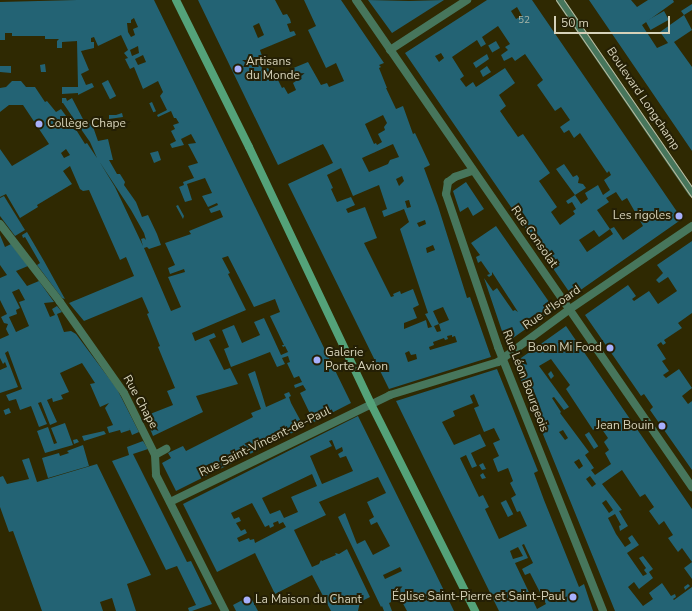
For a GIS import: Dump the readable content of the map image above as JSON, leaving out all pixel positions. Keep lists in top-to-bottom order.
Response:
{
  "streets": {
    "street": [
      "Boulevard Longchamp",
      "Rue Consolat",
      "Rue d'Isoard",
      "Rue Léon Bourgeois",
      "Rue Chape",
      "Rue Saint-Vincent-de-Paul"
    ]
  },
  "crossings": [
    ["Rue Consolat", "Rue d'Isoard"],
    ["Rue Consolat", "Rue Léon Bourgeois"],
    ["Rue d'Isoard", "Rue Léon Bourgeois"],
    ["Rue d'Isoard", "Rue Saint-Vincent-de-Paul"],
    ["Rue Chape", "Rue Saint-Vincent-de-Paul"]
  ],
  "places": [
    "Artisans du Monde",
    "Collège Chape",
    "Les rigoles",
    "Boon Mi Food",
    "Galerie Porte Avion",
    "Jean Bouin",
    "Église Saint-Pierre et Saint-Paul",
    "La Maison du Chant"
  ],
  "house_numbers": ["52"],
  "scale_bar": "50 m"
}
